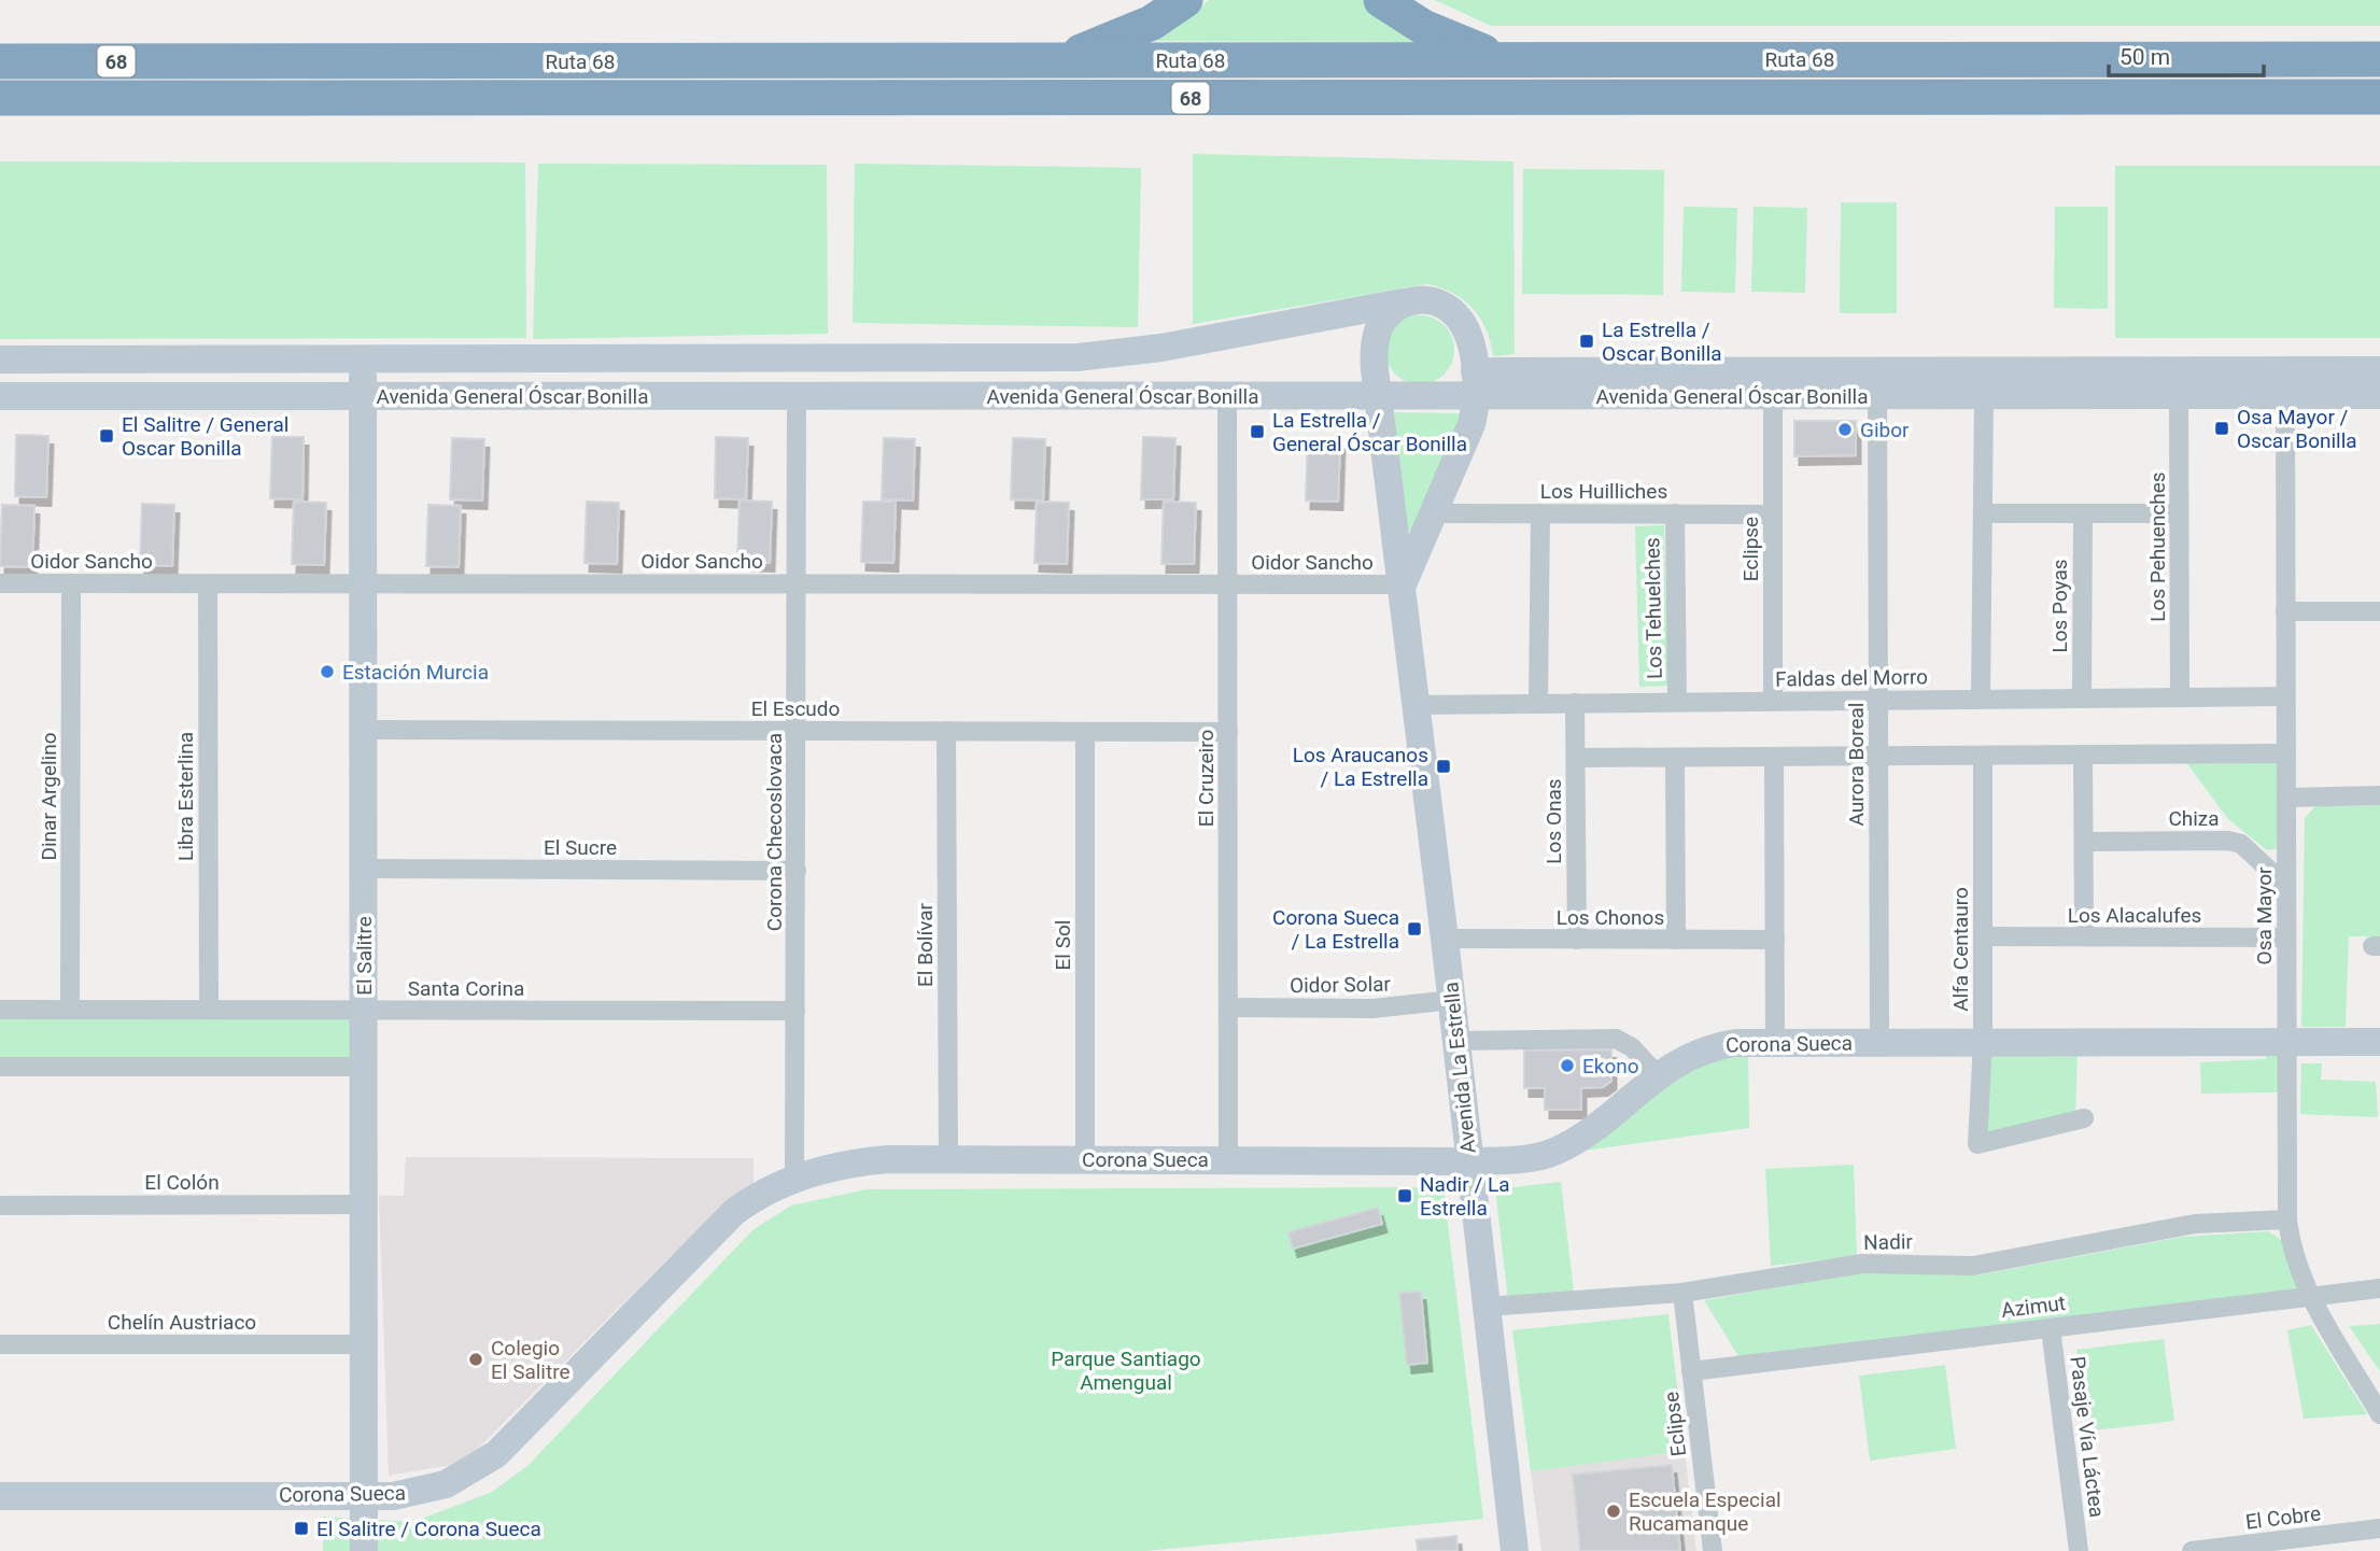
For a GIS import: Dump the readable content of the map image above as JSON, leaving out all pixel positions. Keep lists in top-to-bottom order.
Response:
{
  "streets": {
    "highway": ["Ruta 68", "68"],
    "main road": [
      "Avenida General Óscar Bonilla",
      "El Salitre",
      "Corona Sueca",
      "Avenida La Estrella"
    ],
    "street": [
      "Los Huilliches",
      "Los Pehuenches",
      "Eclipse",
      "Oidor Sancho",
      "Los Poyas",
      "Los Tehuelches",
      "Faldas del Morro",
      "El Escudo",
      "Aurora Boreal",
      "El Cruzeiro",
      "Dinar Argelino",
      "Libra Esterlina",
      "Chiza",
      "Los Onas",
      "Corona Checoslovaca",
      "El Sucre",
      "Los Alacalufes",
      "Osa Mayor",
      "Los Chonos",
      "El Bolívar",
      "El Sol",
      "Alfa Centauro",
      "Oidor Solar",
      "Santa Corina",
      "El Colón",
      "Nadir",
      "Azimut",
      "Chelín Austriaco",
      "Pasaje Vía Láctea",
      "El Cobre"
    ]
  },
  "crossings": [
    ["Avenida General Óscar Bonilla", "Los Pehuenches"],
    ["Avenida General Óscar Bonilla", "Eclipse"],
    ["Avenida General Óscar Bonilla", "Aurora Boreal"],
    ["Avenida General Óscar Bonilla", "El Cruzeiro"],
    ["Avenida General Óscar Bonilla", "Corona Checoslovaca"],
    ["Avenida General Óscar Bonilla", "Osa Mayor"],
    ["Avenida General Óscar Bonilla", "El Salitre"],
    ["Avenida General Óscar Bonilla", "Avenida La Estrella"],
    ["Los Huilliches", "Eclipse"],
    ["Los Huilliches", "Los Tehuelches"],
    ["Los Pehuenches", "Faldas del Morro"],
    ["Eclipse", "Faldas del Morro"],
    ["Eclipse", "Nadir"],
    ["Eclipse", "Azimut"],
    ["Oidor Sancho", "El Cruzeiro"],
    ["Oidor Sancho", "Dinar Argelino"],
    ["Oidor Sancho", "Libra Esterlina"],
    ["Oidor Sancho", "Corona Checoslovaca"],
    ["Oidor Sancho", "El Salitre"],
    ["Oidor Sancho", "Avenida La Estrella"],
    ["Los Poyas", "Faldas del Morro"],
    ["Los Tehuelches", "Faldas del Morro"],
    ["Faldas del Morro", "Aurora Boreal"],
    ["Faldas del Morro", "Los Onas"],
    ["Faldas del Morro", "Osa Mayor"],
    ["Faldas del Morro", "Avenida La Estrella"],
    ["El Escudo", "El Cruzeiro"],
    ["El Escudo", "Corona Checoslovaca"],
    ["El Escudo", "El Bolívar"],
    ["El Escudo", "El Sol"],
    ["El Escudo", "El Salitre"],
    ["Aurora Boreal", "Corona Sueca"],
    ["El Cruzeiro", "Oidor Solar"],
    ["El Cruzeiro", "Corona Sueca"],
    ["Dinar Argelino", "Santa Corina"],
    ["Libra Esterlina", "Santa Corina"],
    ["Chiza", "Osa Mayor"],
    ["Los Onas", "Los Chonos"],
    ["Corona Checoslovaca", "El Sucre"],
    ["Corona Checoslovaca", "Santa Corina"],
    ["Corona Checoslovaca", "Corona Sueca"],
    ["El Sucre", "El Salitre"],
    ["Los Alacalufes", "Osa Mayor"],
    ["Los Alacalufes", "Alfa Centauro"],
    ["Osa Mayor", "Corona Sueca"],
    ["Osa Mayor", "Nadir"],
    ["Osa Mayor", "Azimut"],
    ["Los Chonos", "Avenida La Estrella"],
    ["El Bolívar", "Corona Sueca"],
    ["El Sol", "Corona Sueca"],
    ["Alfa Centauro", "Corona Sueca"],
    ["El Salitre", "Santa Corina"],
    ["El Salitre", "Corona Sueca"],
    ["El Salitre", "El Colón"],
    ["El Salitre", "Chelín Austriaco"],
    ["Oidor Solar", "Avenida La Estrella"],
    ["Corona Sueca", "Avenida La Estrella"],
    ["Avenida La Estrella", "Nadir"],
    ["Azimut", "Pasaje Vía Láctea"]
  ],
  "parks": ["Parque Santiago Amengual"],
  "places": {
    "transit": [
      "La Estrella / Oscar Bonilla",
      "Osa Mayor / Oscar Bonilla",
      "La Estrella / General Óscar Bonilla",
      "El Salitre / General Oscar Bonilla",
      "Los Araucanos / La Estrella",
      "Corona Sueca / La Estrella",
      "Nadir / La Estrella",
      "El Salitre / Corona Sueca"
    ],
    "other": [
      "Gibor",
      "Estación Murcia",
      "Ekono",
      "Colegio El Salitre",
      "Escuela Especial Rucamanque"
    ]
  },
  "scale_bar": "50 m"
}
